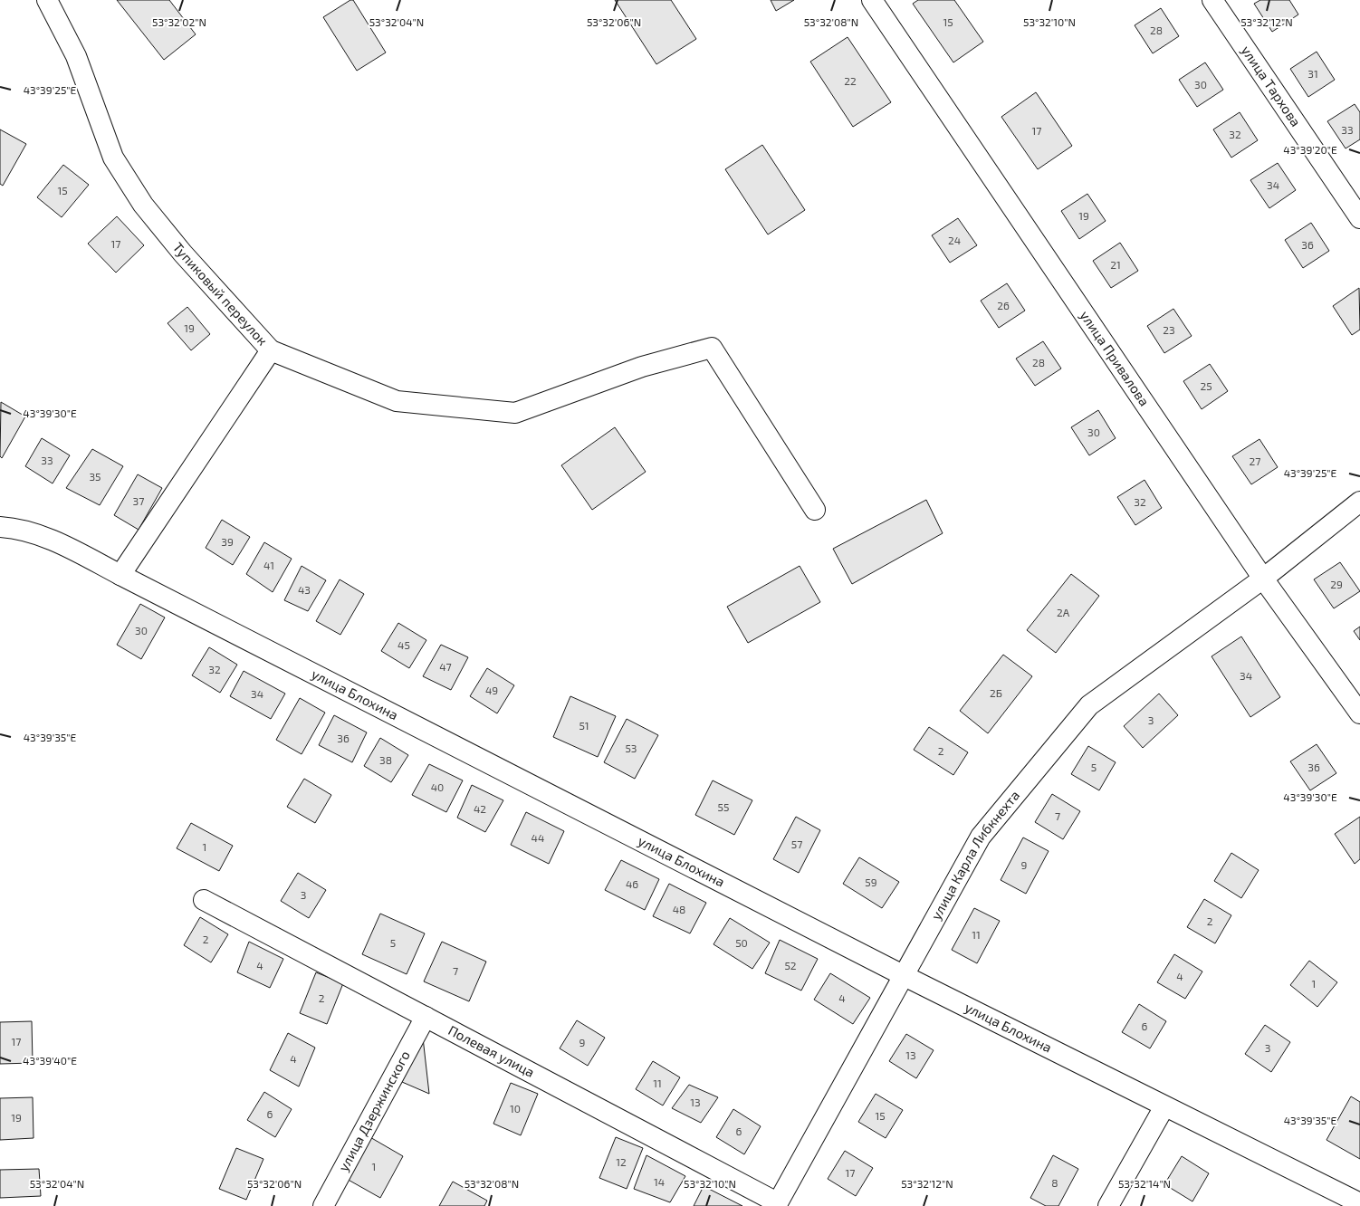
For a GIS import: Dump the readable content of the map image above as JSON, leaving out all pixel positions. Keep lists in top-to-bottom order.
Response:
{
  "streets": {
    "street": [
      "улица Тархова",
      "Тупиковый переулок",
      "улица Привалова",
      "улица Блохина",
      "улица Карла Либкнехта",
      "Полевая улица",
      "улица Дзержинского"
    ]
  },
  "crossings": [
    ["Тупиковый переулок", "улица Блохина"],
    ["улица Привалова", "улица Карла Либкнехта"],
    ["улица Блохина", "улица Карла Либкнехта"],
    ["улица Карла Либкнехта", "Полевая улица"],
    ["Полевая улица", "улица Дзержинского"]
  ],
  "house_numbers": [
    "15",
    "28",
    "31",
    "22",
    "30",
    "33",
    "17",
    "32",
    "34",
    "15",
    "19",
    "24",
    "17",
    "36",
    "21",
    "26",
    "19",
    "23",
    "28",
    "25",
    "30",
    "33",
    "27",
    "35",
    "37",
    "32",
    "39",
    "41",
    "29",
    "43",
    "2А",
    "30",
    "45",
    "47",
    "32",
    "34",
    "49",
    "2Б",
    "34",
    "3",
    "51",
    "36",
    "53",
    "2",
    "38",
    "5",
    "36",
    "40",
    "55",
    "42",
    "7",
    "44",
    "57",
    "1",
    "9",
    "59",
    "46",
    "3",
    "48",
    "2",
    "11",
    "2",
    "5",
    "50",
    "4",
    "52",
    "7",
    "4",
    "1",
    "2",
    "4",
    "6",
    "17",
    "9",
    "3",
    "13",
    "4",
    "11",
    "13",
    "10",
    "6",
    "15",
    "19",
    "6",
    "12",
    "1",
    "17",
    "14",
    "8"
  ],
  "coordinates": [
    "53°32'02\"N",
    "53°32'04\"N",
    "53°32'06\"N",
    "53°32'08\"N",
    "53°32'10\"N",
    "53°32'12\"N",
    "43°39'25\"E",
    "43°39'20\"E",
    "43°39'30\"E",
    "43°39'35\"E",
    "43°39'40\"E",
    "53°32'14\"N"
  ]
}
